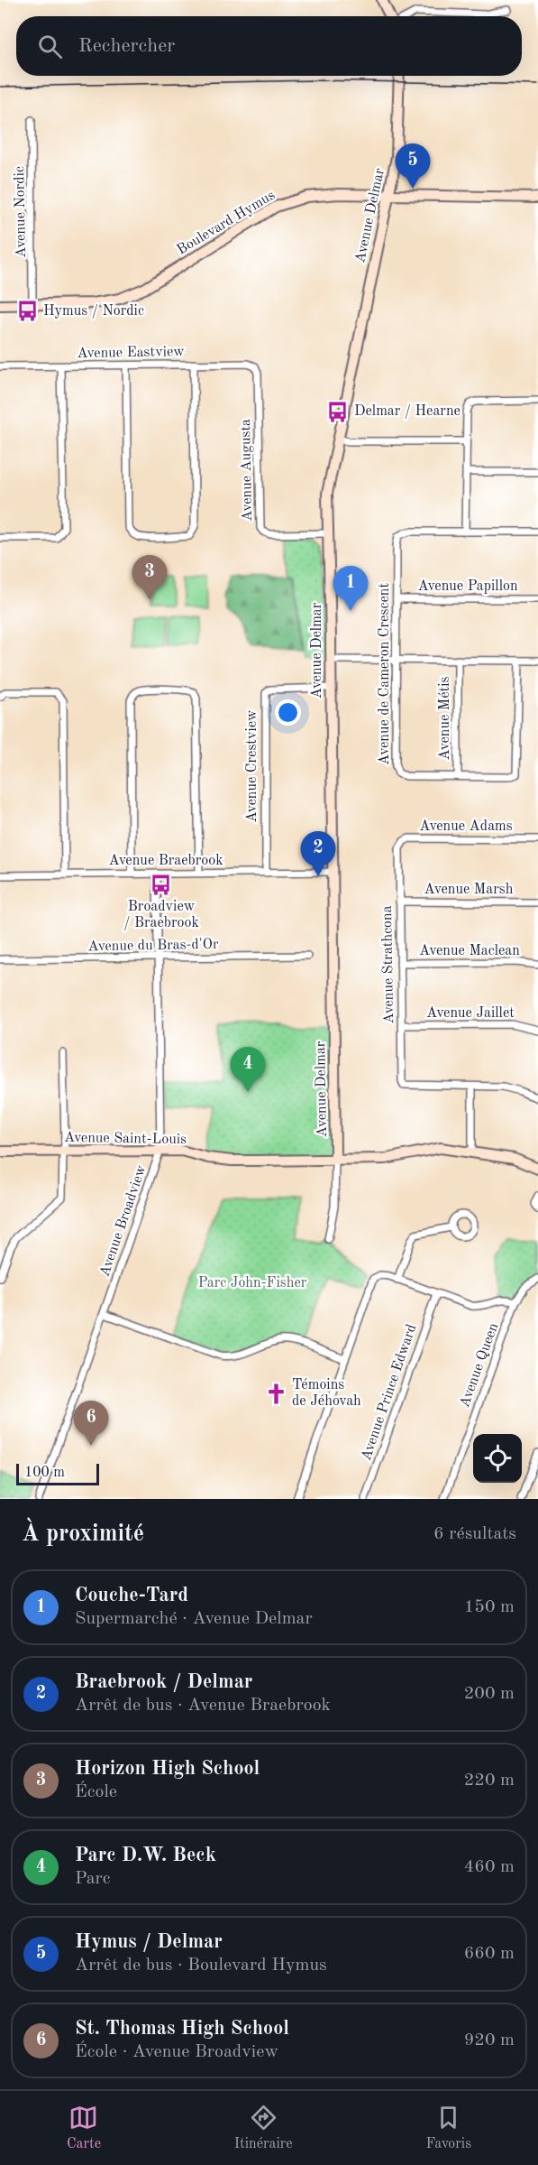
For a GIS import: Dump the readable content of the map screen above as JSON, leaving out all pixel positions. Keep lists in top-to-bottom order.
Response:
{
  "streets": {
    "street": [
      "Avenue Nordic",
      "Avenue Delmar",
      "Boulevard Hymus",
      "Avenue Eastview",
      "Avenue Augusta",
      "Avenue Papillon",
      "Avenue de Cameron Crescent",
      "Avenue Métis",
      "Avenue Crestview",
      "Avenue Adams",
      "Avenue Braebrook",
      "Avenue Marsh",
      "Avenue du Bras-d'Or",
      "Avenue Maclean",
      "Avenue Strathcona",
      "Avenue Jaillet",
      "Avenue Saint-Louis",
      "Avenue Broadview",
      "Avenue Queen",
      "Avenue Prince Edward"
    ]
  },
  "crossings": [
    ["Avenue Nordic", "Boulevard Hymus"],
    ["Avenue Delmar", "Boulevard Hymus"],
    ["Avenue Delmar", "Avenue Augusta"],
    ["Avenue Delmar", "Avenue Crestview"],
    ["Avenue Delmar", "Avenue Braebrook"],
    ["Avenue Delmar", "Avenue Saint-Louis"],
    ["Avenue Eastview", "Avenue Augusta"],
    ["Avenue Papillon", "Avenue de Cameron Crescent"],
    ["Avenue de Cameron Crescent", "Avenue Métis"],
    ["Avenue Crestview", "Avenue Braebrook"],
    ["Avenue Adams", "Avenue Strathcona"],
    ["Avenue Braebrook", "Avenue Broadview"],
    ["Avenue Marsh", "Avenue Strathcona"],
    ["Avenue du Bras-d'Or", "Avenue Broadview"],
    ["Avenue Maclean", "Avenue Strathcona"],
    ["Avenue Strathcona", "Avenue Jaillet"],
    ["Avenue Saint-Louis", "Avenue Broadview"]
  ],
  "parks": ["Parc John-Fisher"],
  "places": {
    "bus stop": ["Hymus / Nordic", "Delmar / Hearne", "Broadview / Braebrook"],
    "church": ["Témoins de Jéhovah"]
  },
  "scale_bar": "100 m",
  "page": {
    "search": "Rechercher",
    "pins": [
      "5",
      "3",
      "1",
      "2",
      "4",
      "6"
    ],
    "scale": "100 m",
    "heading": ["À proximité", "6 résultats"],
    "list": [
      {
        "mark": "1",
        "name": "Couche-Tard",
        "note": "Supermarché · Avenue Delmar",
        "value": "150 m"
      },
      {
        "mark": "2",
        "name": "Braebrook / Delmar",
        "note": "Arrêt de bus · Avenue Braebrook",
        "value": "200 m"
      },
      {
        "mark": "3",
        "name": "Horizon High School",
        "note": "École",
        "value": "220 m"
      },
      {
        "mark": "4",
        "name": "Parc D.W. Beck",
        "note": "Parc",
        "value": "460 m"
      },
      {
        "mark": "5",
        "name": "Hymus / Delmar",
        "note": "Arrêt de bus · Boulevard Hymus",
        "value": "660 m"
      },
      {
        "mark": "6",
        "name": "St. Thomas High School",
        "note": "École · Avenue Broadview",
        "value": "920 m"
      }
    ],
    "nav": ["Carte", "Itinéraire", "Favoris"]
  }
}
